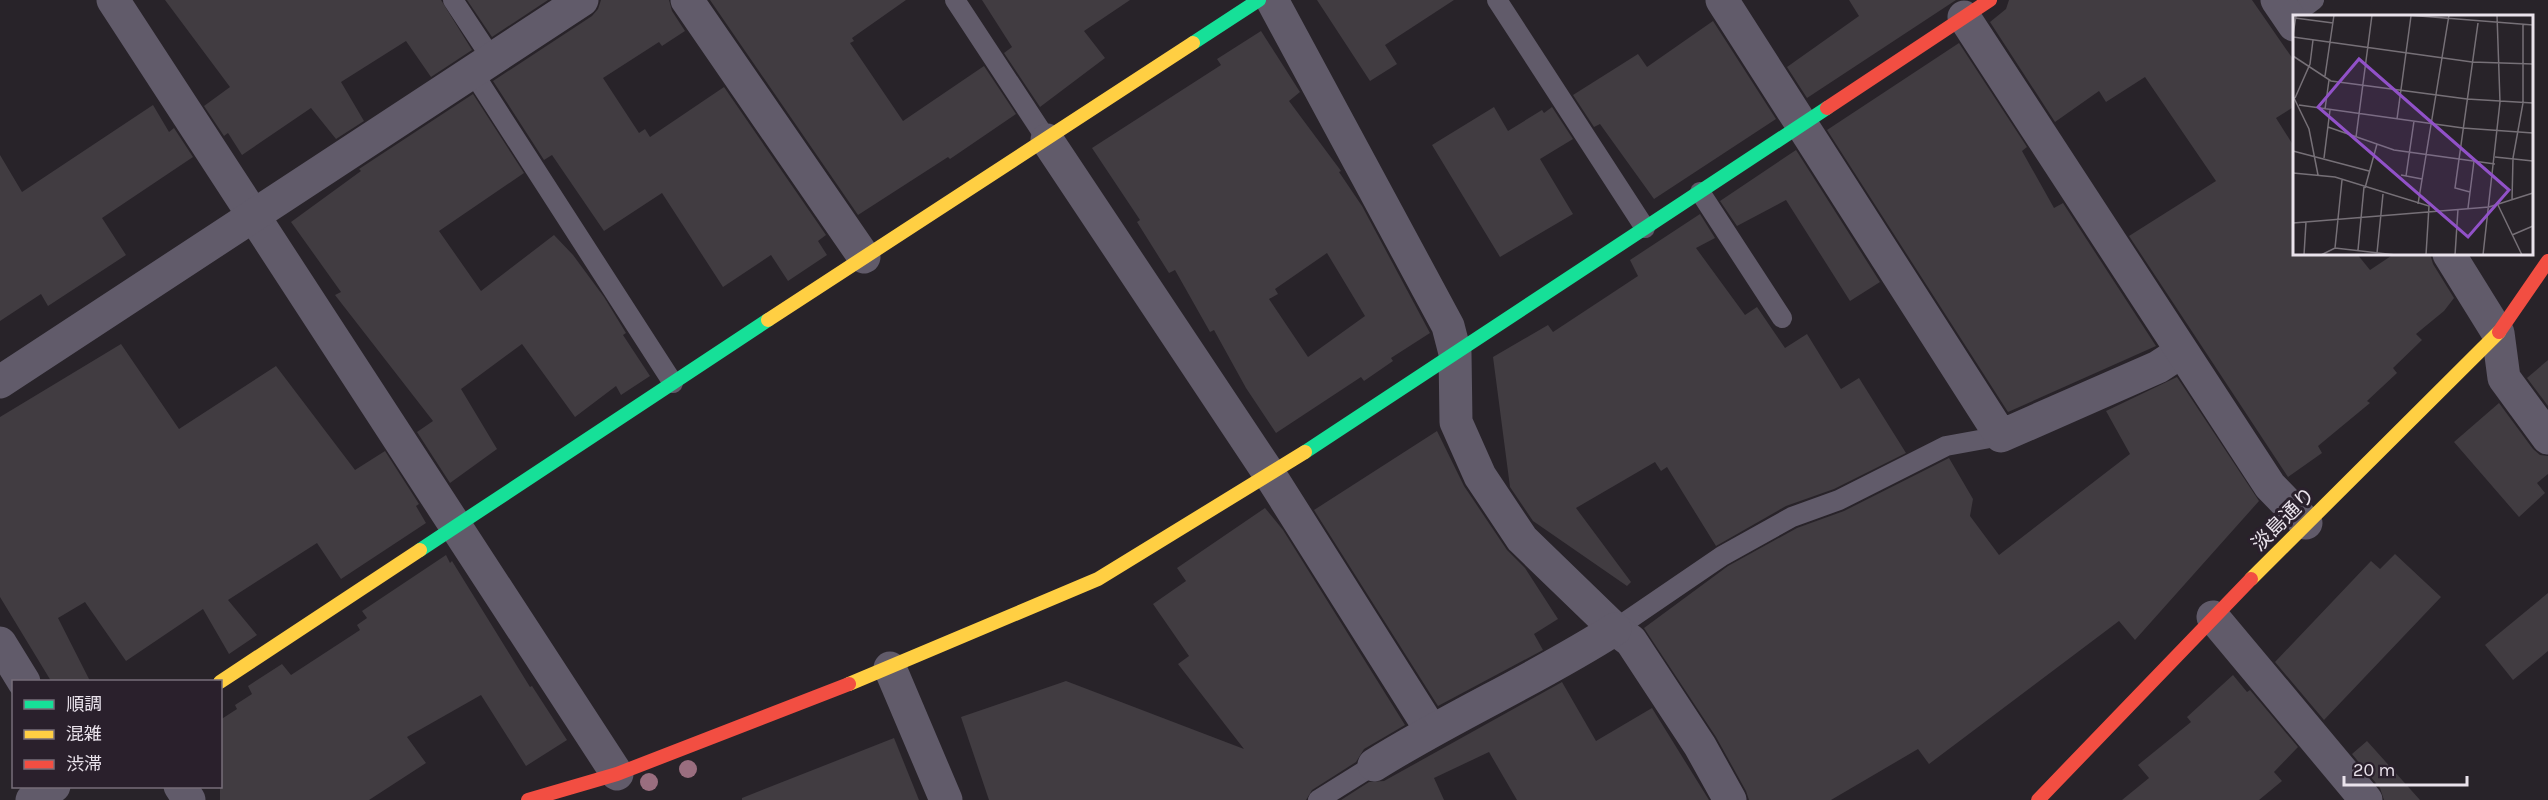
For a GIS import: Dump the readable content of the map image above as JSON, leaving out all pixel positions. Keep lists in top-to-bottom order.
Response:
{
  "streets": {
    "street": ["淡島通り"]
  },
  "legend": ["順調", "混雑", "渋滞"],
  "scale_bar": "20 m"
}
